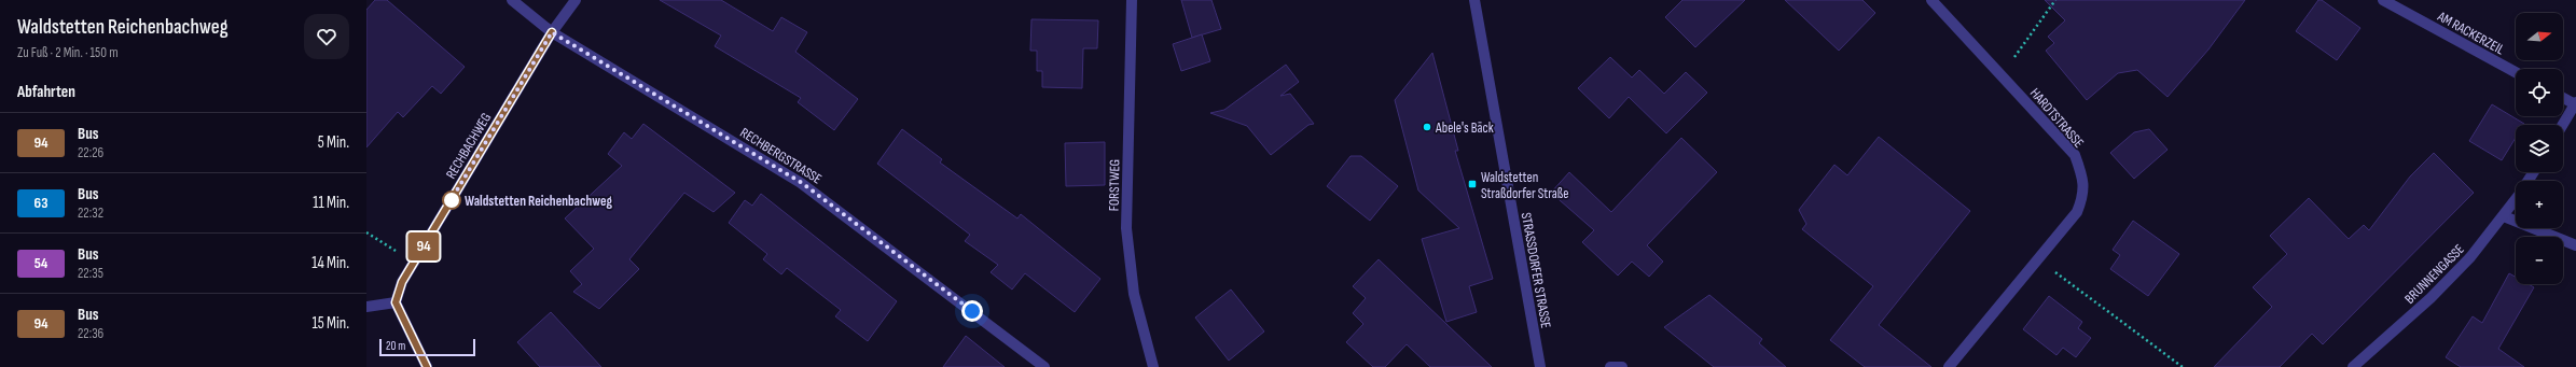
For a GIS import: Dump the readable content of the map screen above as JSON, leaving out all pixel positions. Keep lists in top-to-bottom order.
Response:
{
  "streets": {
    "street": [
      "AM RACKERZEIL",
      "HARDTSTRASSE",
      "RECHBACHWEG",
      "RECHBERGSTRASSE",
      "FORSTWEG",
      "STRASSDORFER STRASSE",
      "BRUNNENGASSE"
    ]
  },
  "crossings": [
    ["RECHBACHWEG", "RECHBERGSTRASSE"]
  ],
  "places": {
    "other": ["Abele's Bäck", "Waldstetten Reichenbachweg"],
    "transit": ["Waldstetten Straßdorfer Straße"]
  },
  "lines": ["bus line 94"],
  "scale_bar": "20 m",
  "north": "right",
  "page": {
    "heading": [
      ["Waldstetten Reichenbachweg", "Zu Fuß · 2 Min. · 150 m"],
      "Abfahrten"
    ],
    "on_map": "94",
    "map_buttons": ["+", "−"],
    "list": [
      {
        "mark": "94",
        "name": "Bus",
        "note": "22:26",
        "value": "5 Min."
      },
      {
        "mark": "63",
        "name": "Bus",
        "note": "22:32",
        "value": "11 Min."
      },
      {
        "mark": "54",
        "name": "Bus",
        "note": "22:35",
        "value": "14 Min."
      },
      {
        "mark": "94",
        "name": "Bus",
        "note": "22:36",
        "value": "15 Min."
      }
    ],
    "scale": "20 m"
  }
}
